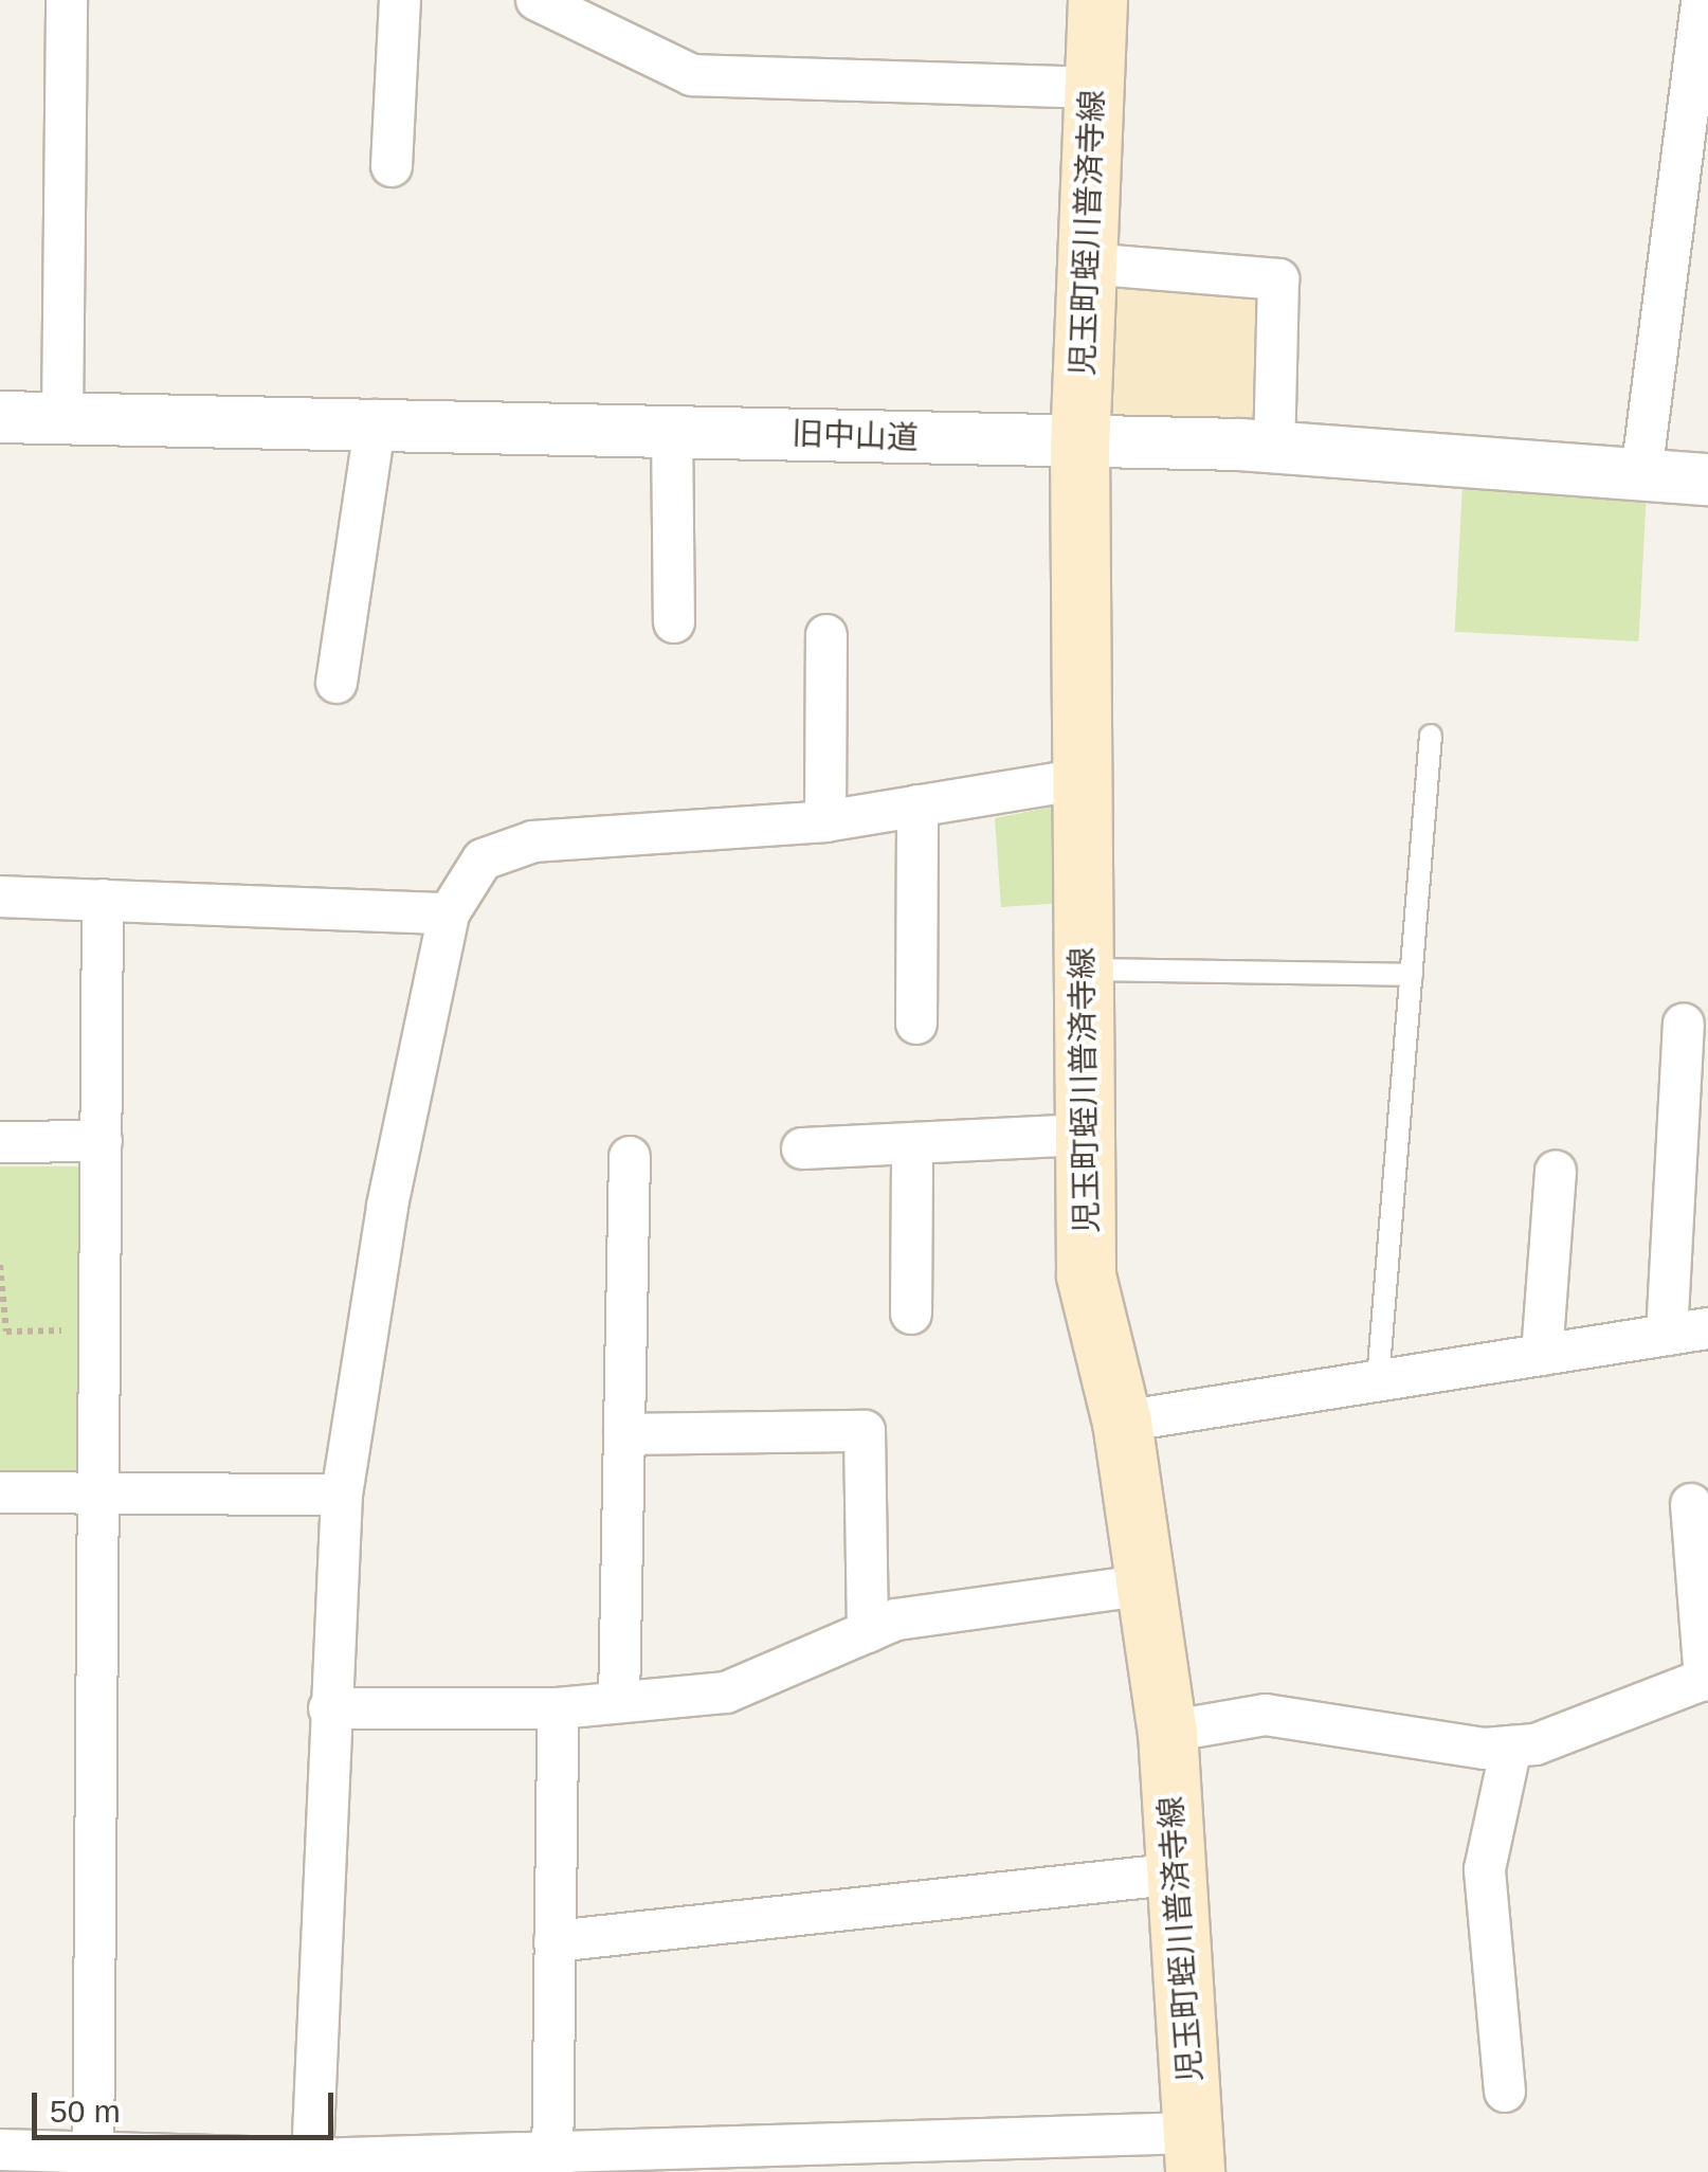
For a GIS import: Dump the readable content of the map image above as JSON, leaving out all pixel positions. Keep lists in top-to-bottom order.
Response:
{
  "streets": {
    "main road": ["児玉町蛭川普済寺線"],
    "street": ["旧中山道"]
  },
  "crossings": [
    ["児玉町蛭川普済寺線", "旧中山道"]
  ],
  "scale_bar": "50 m"
}
